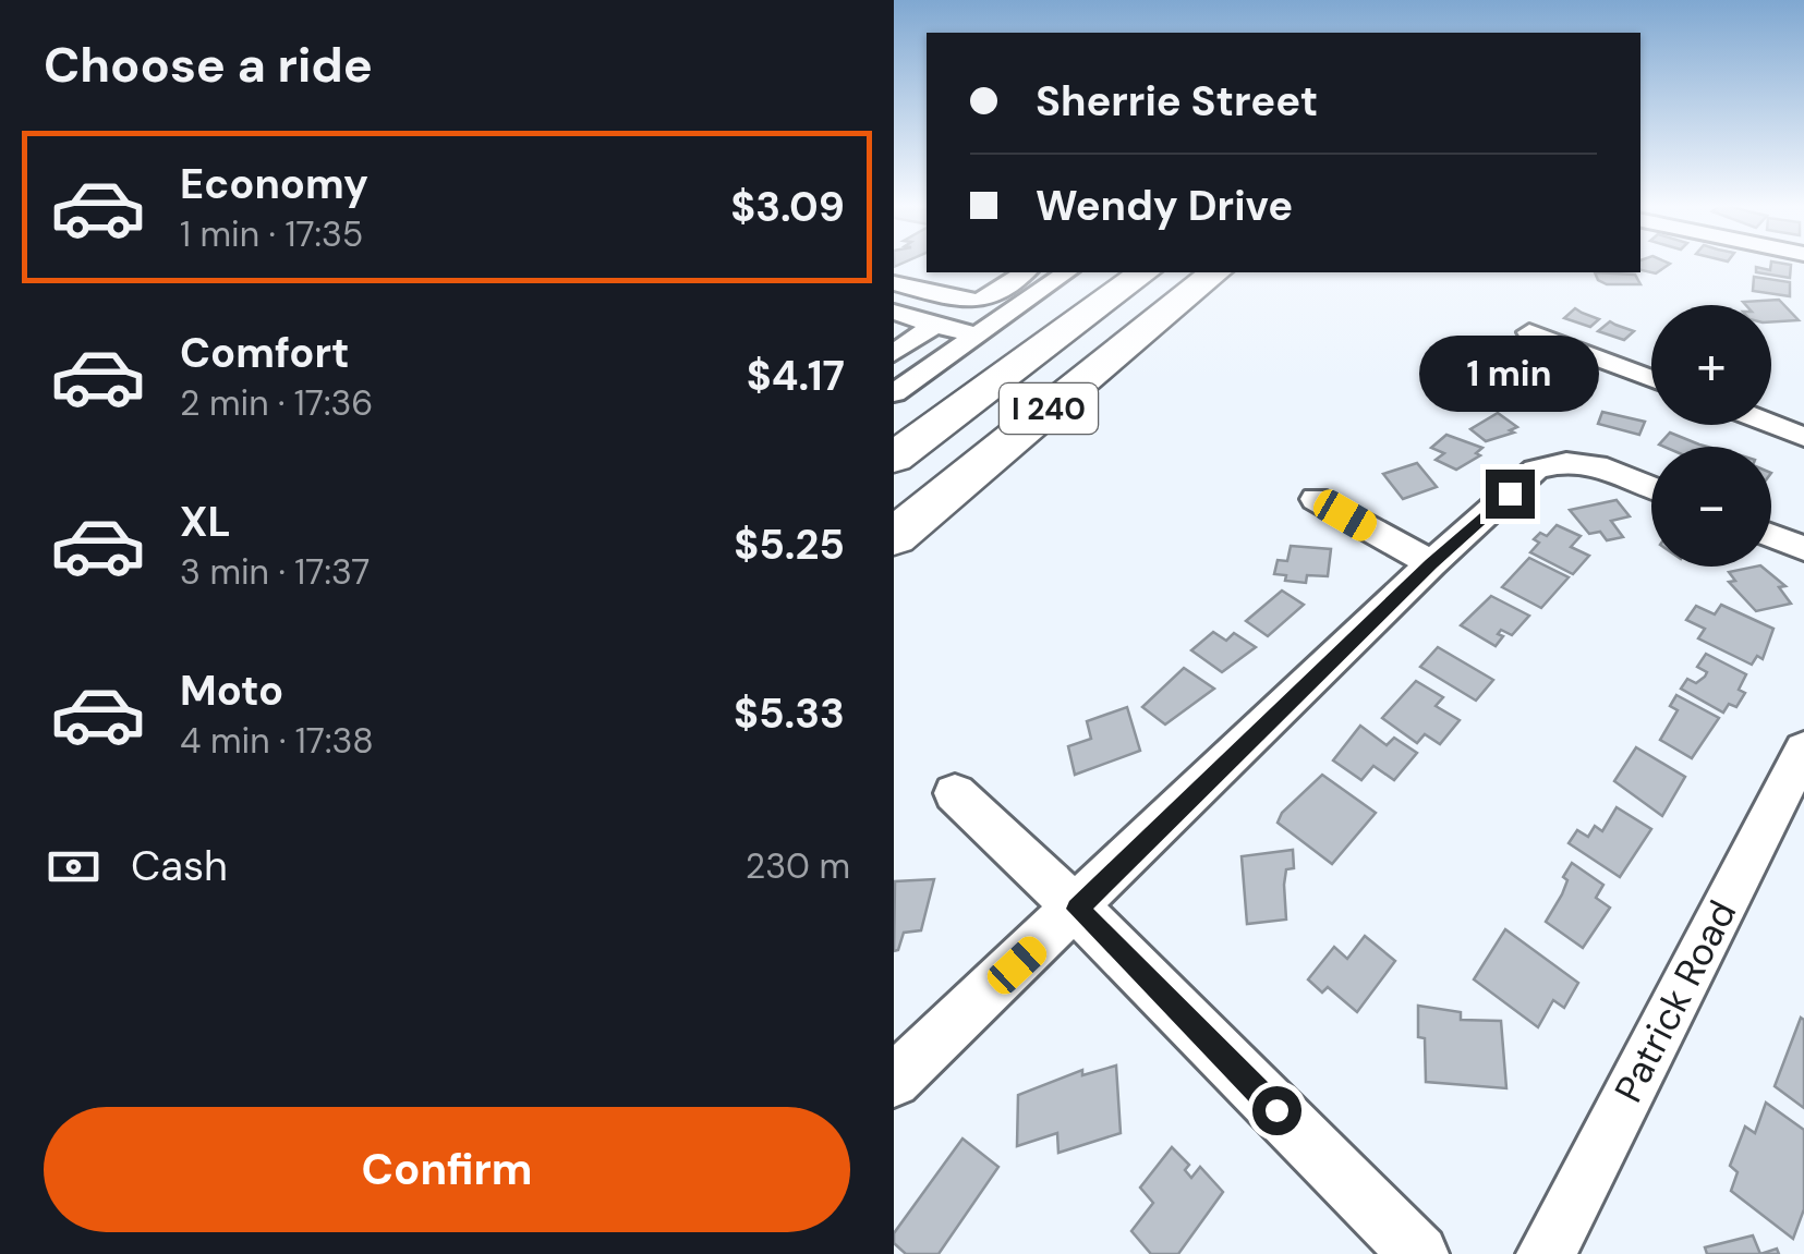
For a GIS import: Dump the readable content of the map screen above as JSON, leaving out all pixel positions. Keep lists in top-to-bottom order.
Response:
{
  "streets": {
    "highway": ["I 240"],
    "street": ["Patrick Road"]
  },
  "page": {
    "heading": "Choose a ride",
    "banner": ["Sherrie Street", "Wendy Drive"],
    "list": [
      {
        "name": "Economy",
        "note": "1 min · 17:35",
        "value": "$3.09"
      },
      {
        "name": "Comfort",
        "note": "2 min · 17:36",
        "value": "$4.17"
      },
      {
        "name": "XL",
        "note": "3 min · 17:37",
        "value": "$5.25"
      },
      {
        "name": "Moto",
        "note": "4 min · 17:38",
        "value": "$5.33"
      }
    ],
    "map_buttons": ["+", "−"],
    "bubble": "1 min",
    "pay": ["Cash", "230 m"],
    "buttons": "Confirm"
  }
}
